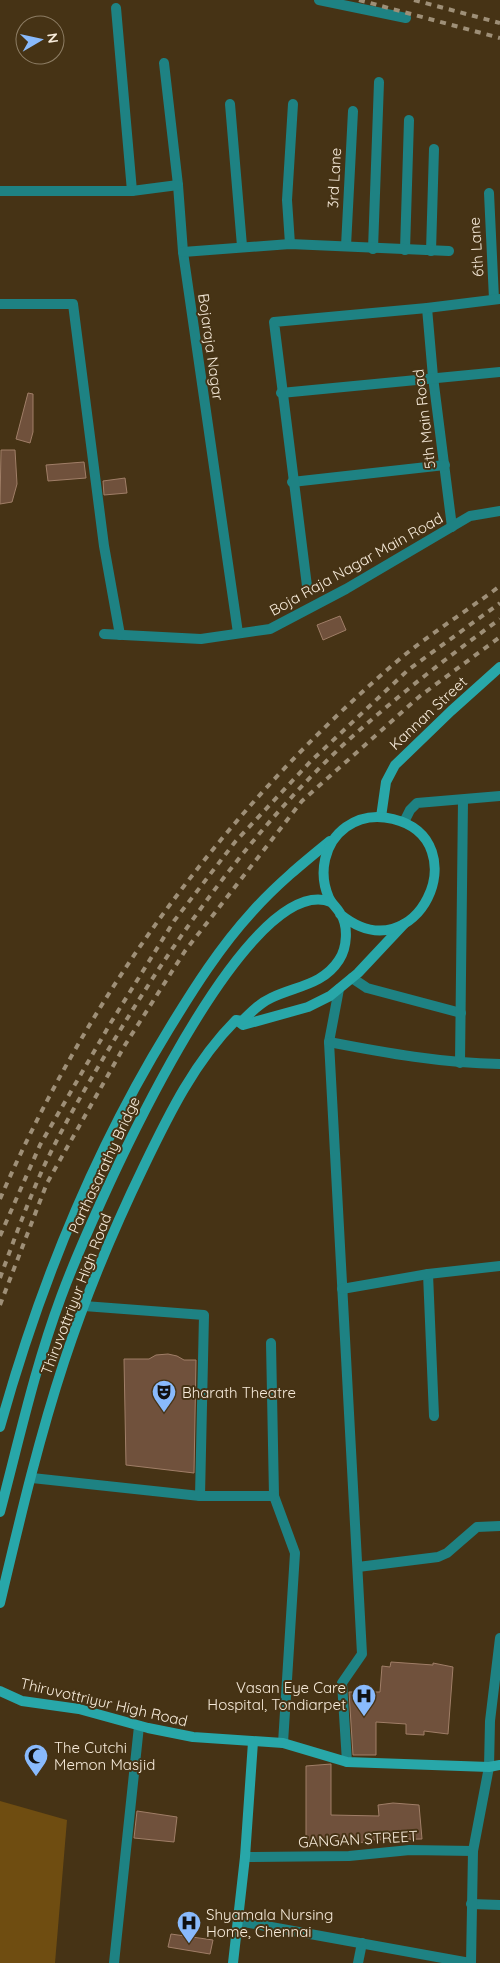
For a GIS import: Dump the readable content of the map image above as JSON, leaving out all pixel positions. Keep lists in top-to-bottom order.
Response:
{
  "streets": {
    "main road": ["Kannan Street", "Parthasarathy Bridge", "Thiruvottriyur High Road"],
    "street": [
      "3rd Lane",
      "6th Lane",
      "Bojaraja Nagar",
      "5th Main Road",
      "Boja Raja Nagar Main Road",
      "GANGAN STREET"
    ]
  },
  "crossings": [
    ["Bojaraja Nagar", "Boja Raja Nagar Main Road"],
    ["5th Main Road", "Boja Raja Nagar Main Road"],
    ["Kannan Street", "Parthasarathy Bridge"],
    ["Kannan Street", "Thiruvottriyur High Road"],
    ["Parthasarathy Bridge", "Thiruvottriyur High Road"]
  ],
  "places": {
    "theatre": ["Bharath Theatre"],
    "hospital": ["Vasan Eye Care Hospital, Tondiarpet", "Shyamala Nursing Home, Chennai"],
    "mosque": ["The Cutchi Memon Masjid"]
  },
  "north": "right"
}
